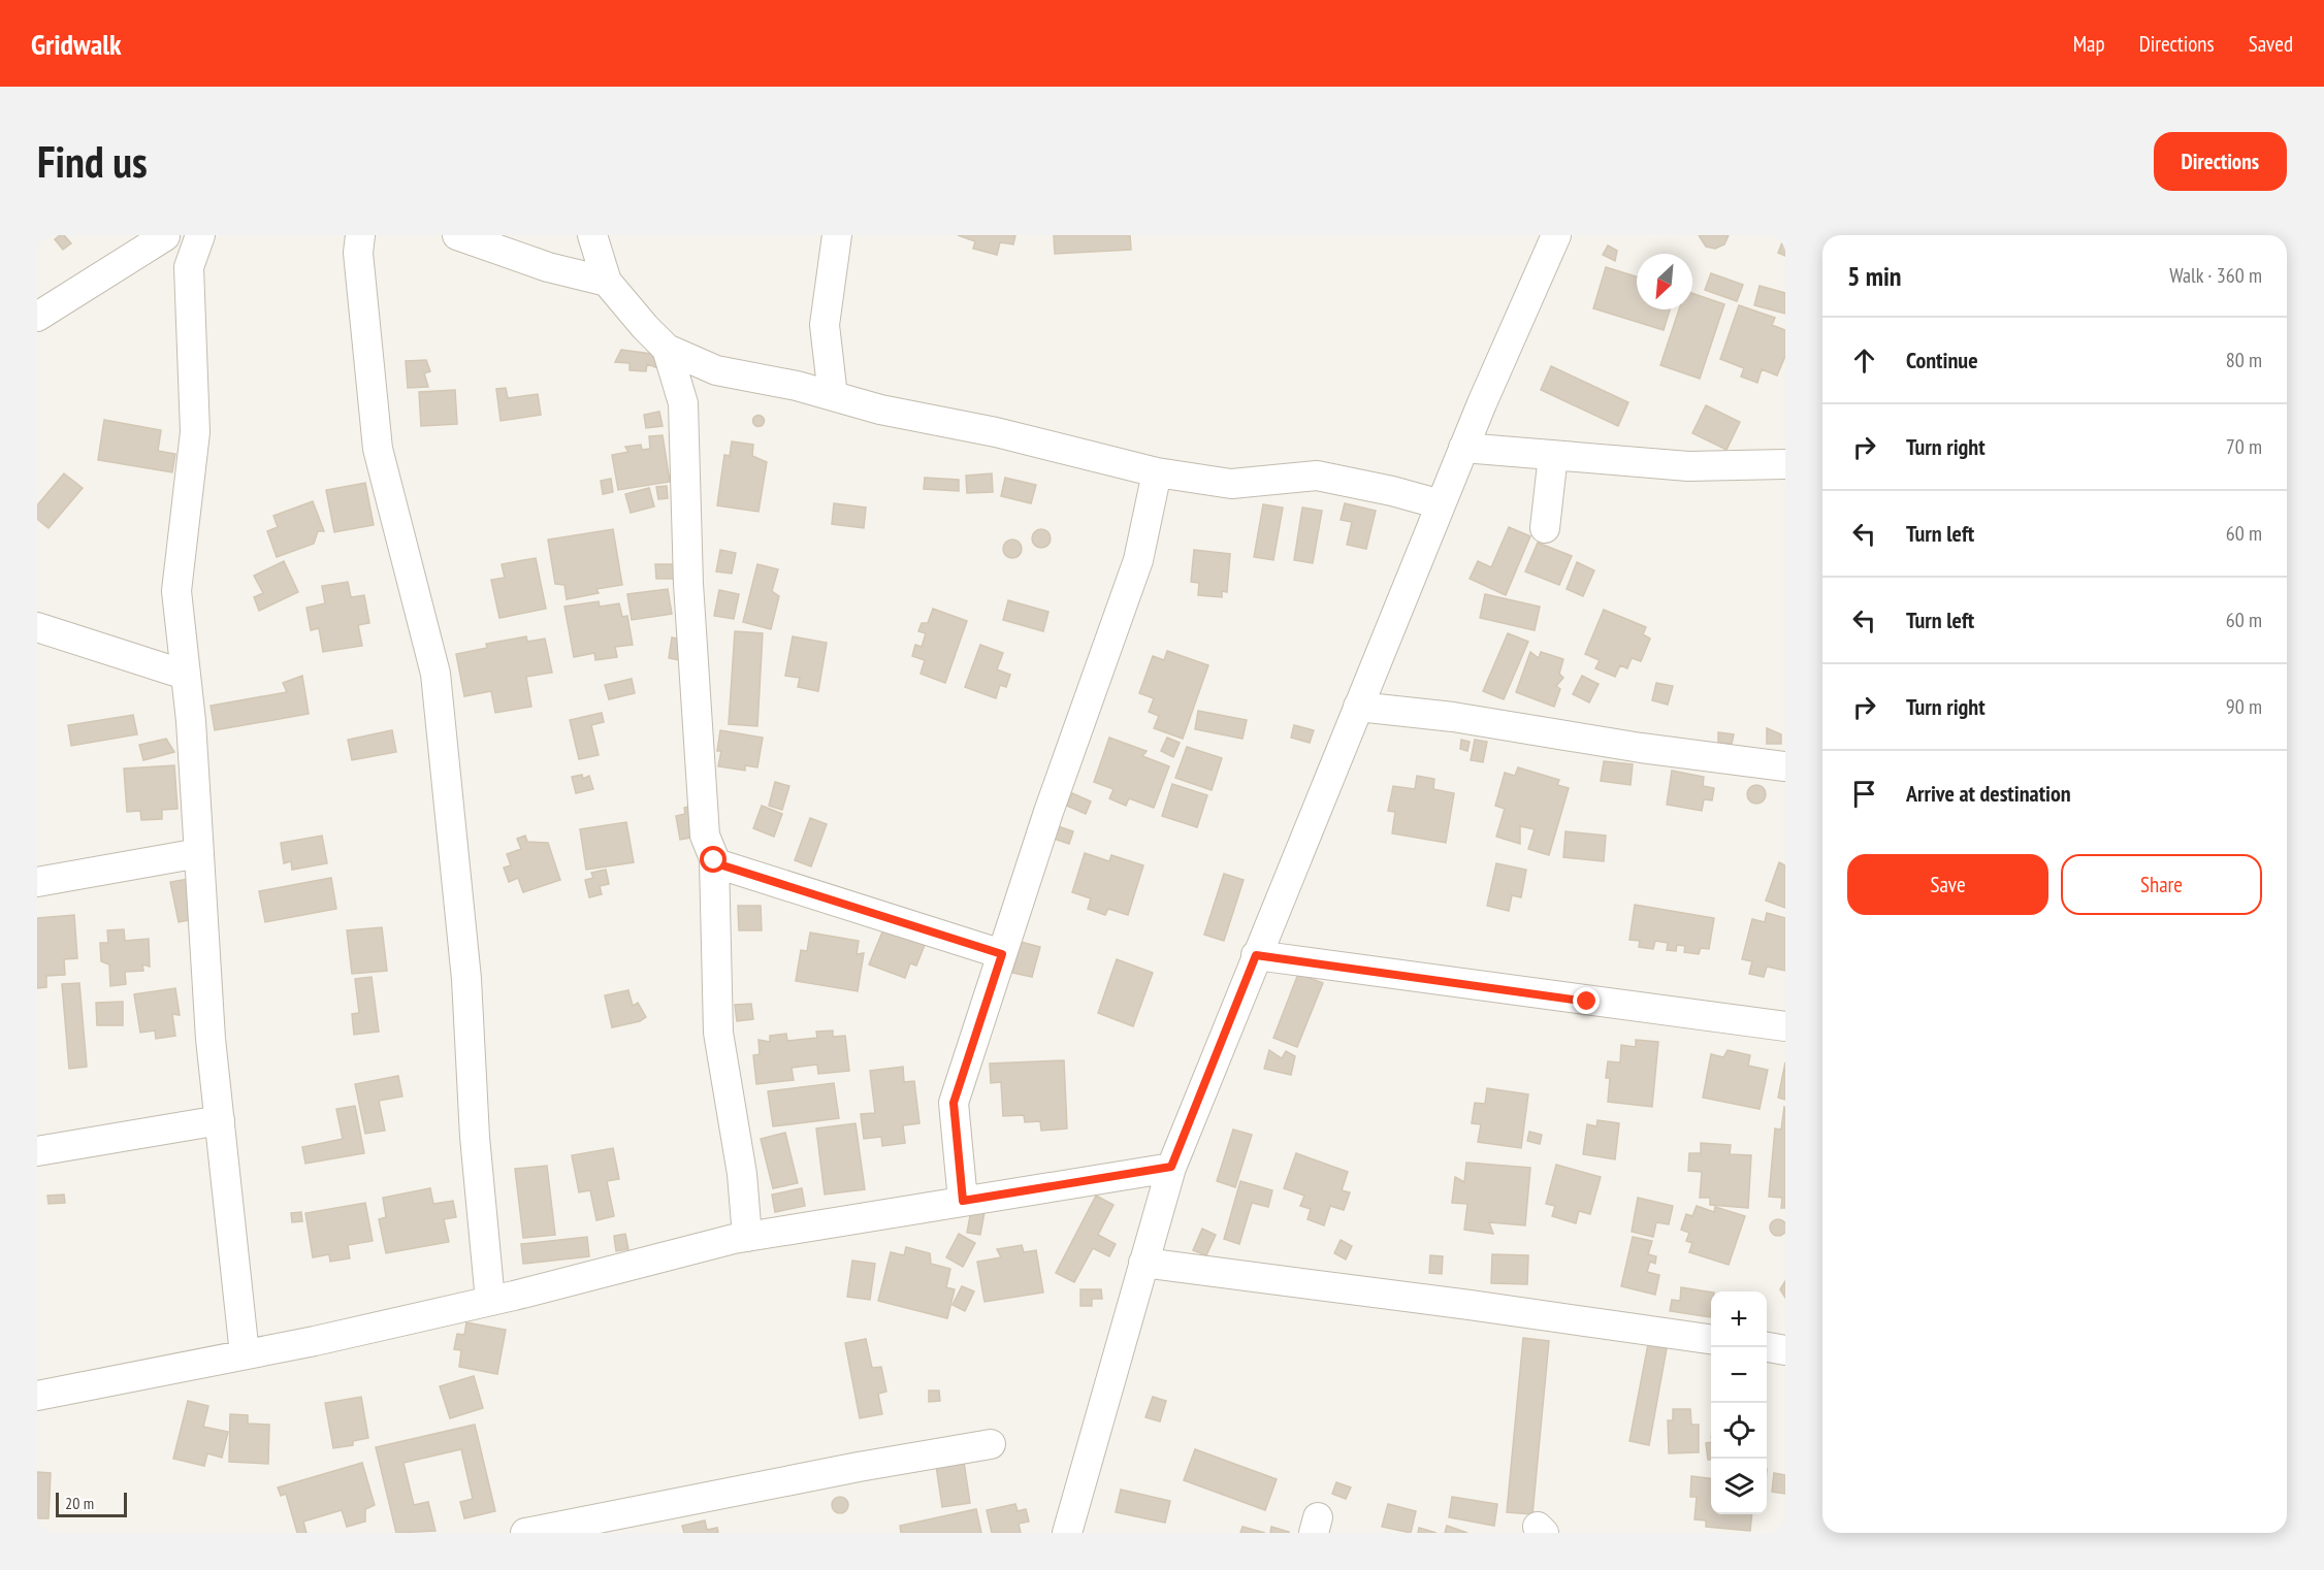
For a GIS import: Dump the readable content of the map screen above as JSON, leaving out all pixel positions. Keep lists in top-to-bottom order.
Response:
{
  "scale_bar": "20 m",
  "north": "bottom left",
  "page": {
    "header": "Gridwalk",
    "nav": ["Map", "Directions", "Saved"],
    "buttons": [
      "Directions",
      ["Save", "Share"]
    ],
    "title": "Find us",
    "heading": ["5 min", "Walk · 360 m"],
    "list": [
      ["Continue", "80 m"],
      ["Turn right", "70 m"],
      ["Turn left", "60 m"],
      ["Turn left", "60 m"],
      ["Turn right", "90 m"],
      "Arrive at destination"
    ],
    "map_buttons": ["+", "−"],
    "scale": "20 m"
  }
}
